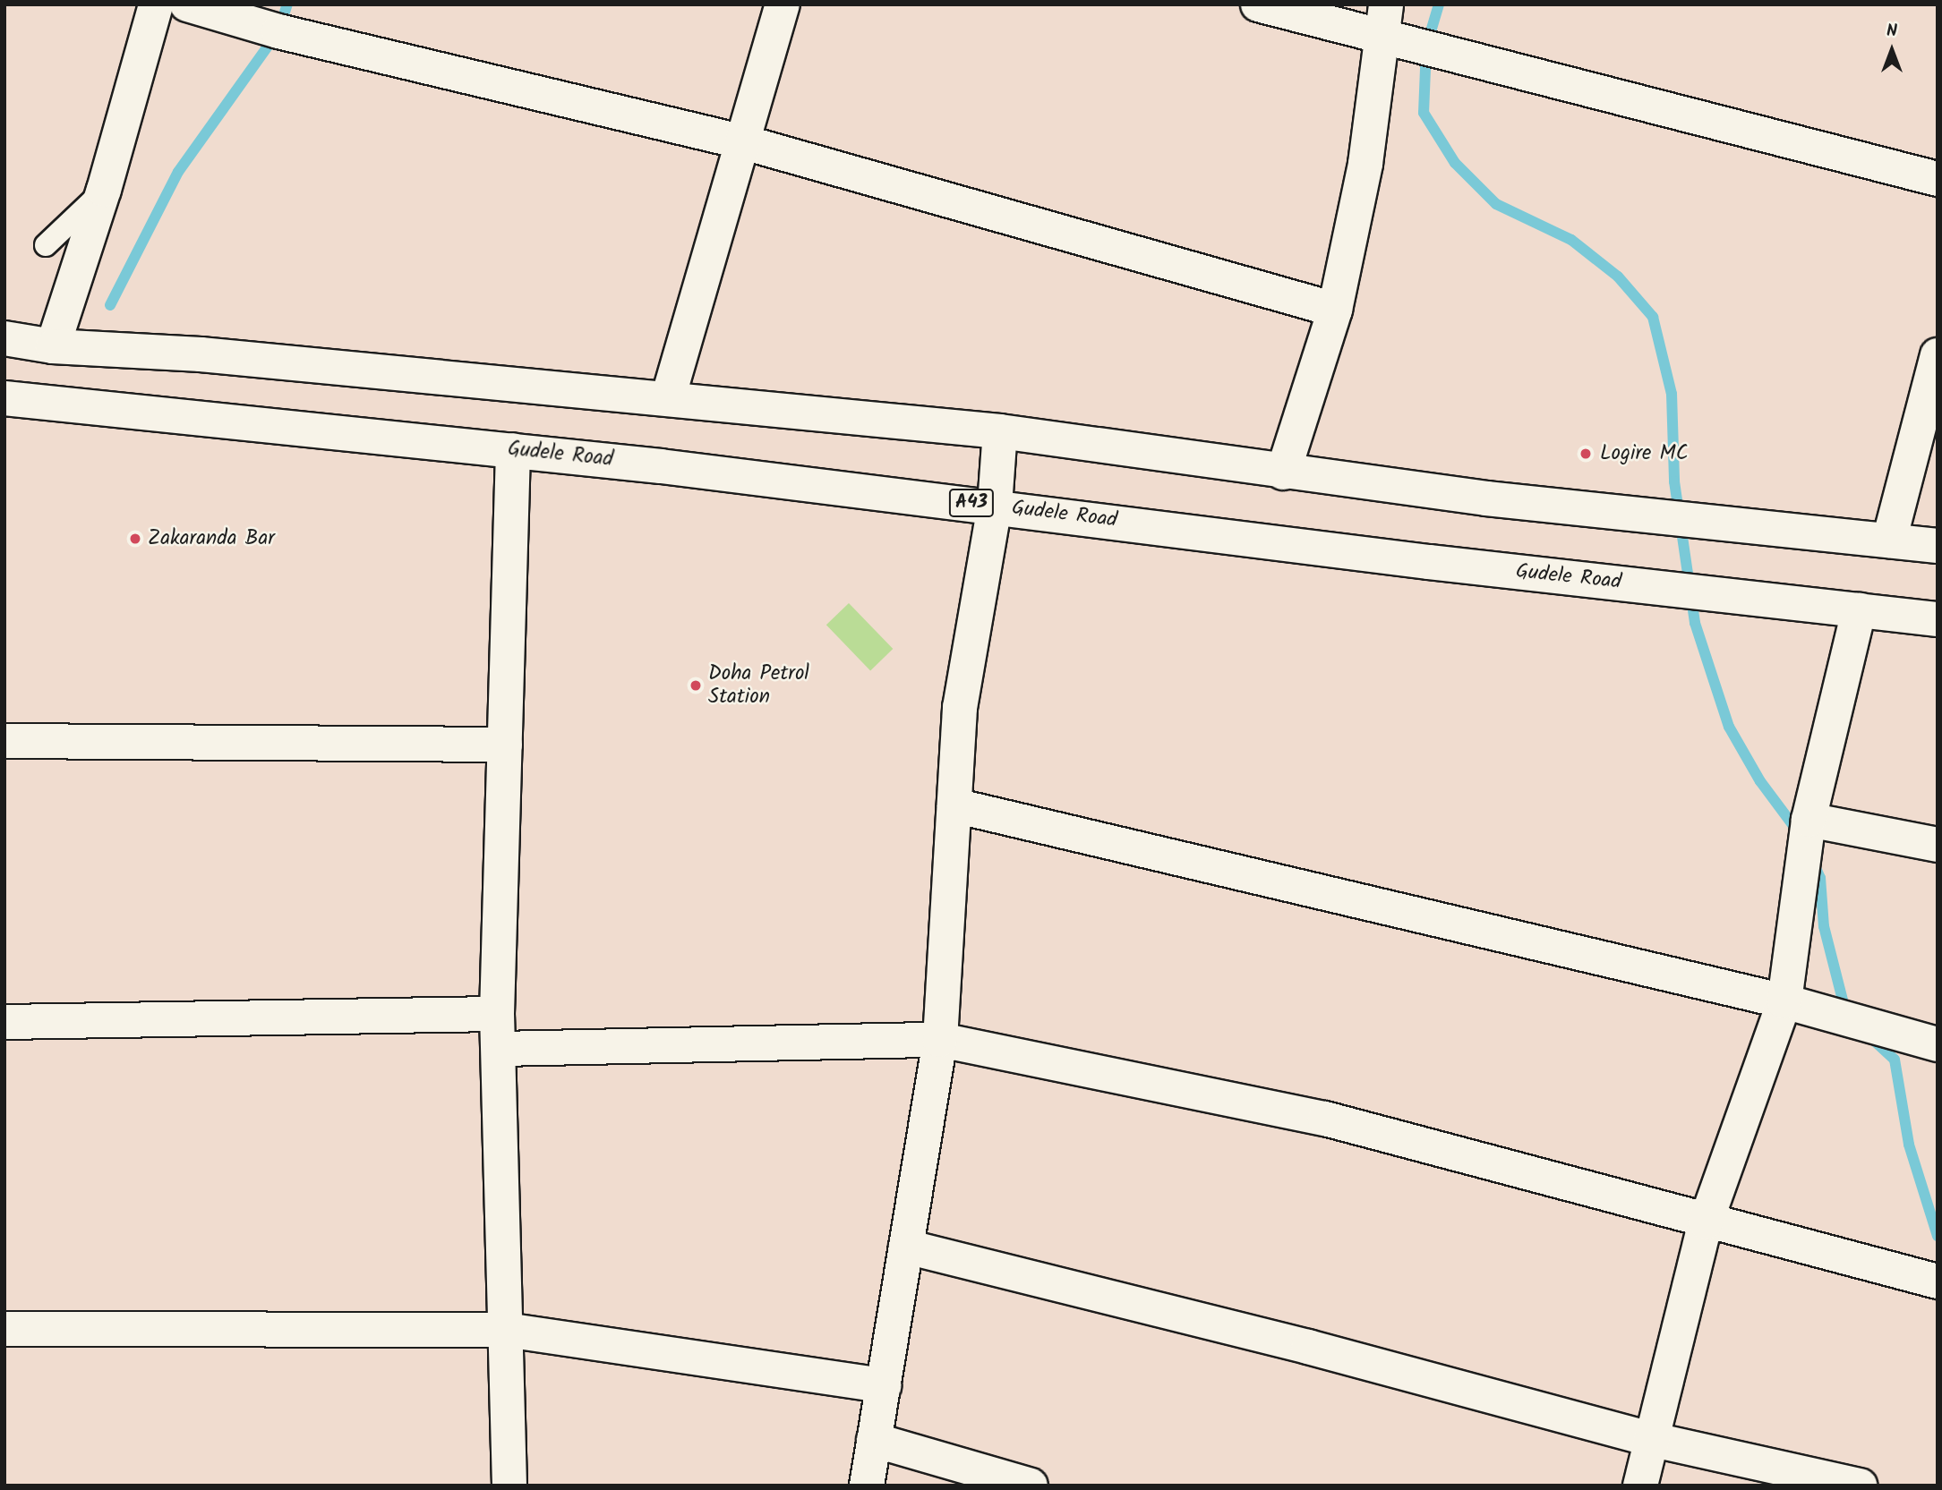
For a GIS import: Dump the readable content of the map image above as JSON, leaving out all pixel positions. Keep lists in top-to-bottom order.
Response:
{
  "streets": {
    "main road": ["Gudele Road", "A43"]
  },
  "places": ["Logire MC", "Zakaranda Bar", "Doha Petrol Station"],
  "north": "top"
}
